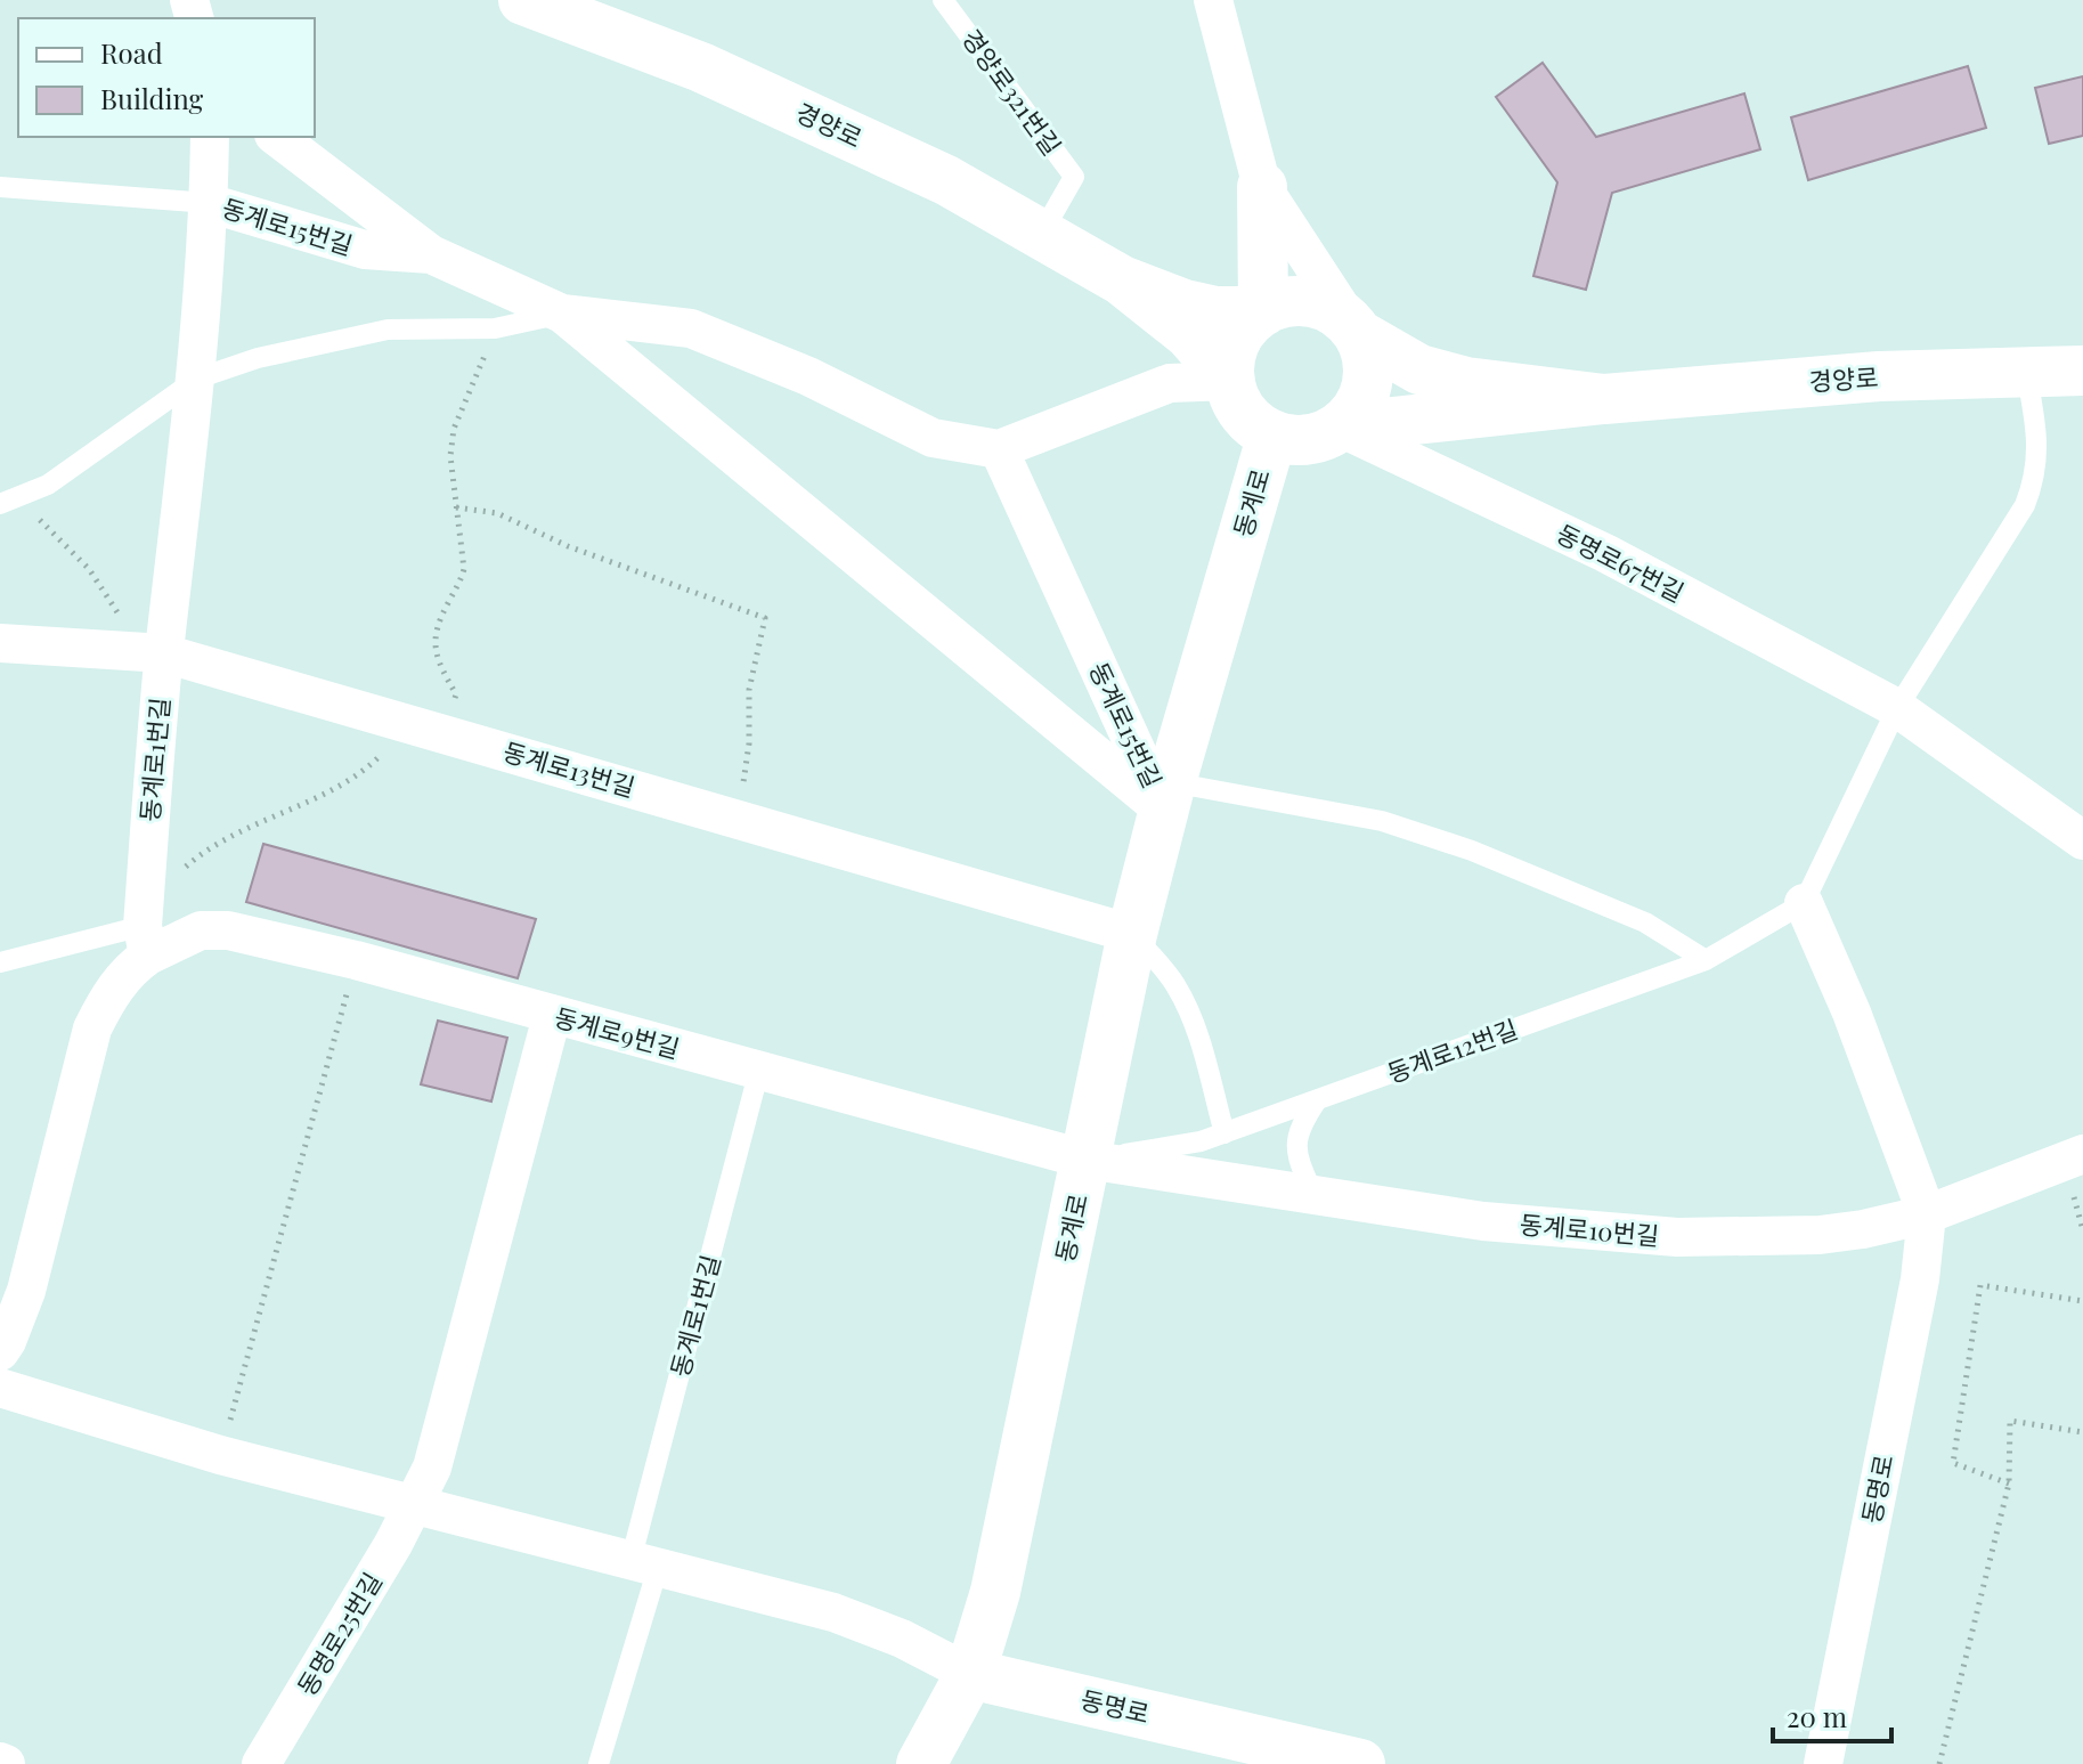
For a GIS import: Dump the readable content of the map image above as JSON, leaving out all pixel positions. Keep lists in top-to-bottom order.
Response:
{
  "streets": {
    "street": [
      "경양로",
      "동계로15번길",
      "동계로",
      "동명로67번길",
      "동계로1번길",
      "동계로13번길",
      "동계로9번길",
      "동계로10번길",
      "동명로",
      "동명로25번길"
    ],
    "lane": ["경양로321번길", "동계로12번길"]
  },
  "crossings": [
    ["경양로321번길", "경양로"],
    ["경양로", "동계로"],
    ["경양로", "동명로67번길"],
    ["동계로15번길", "동계로"],
    ["동계로15번길", "동계로1번길"],
    ["동계로", "동명로67번길"],
    ["동계로", "동계로13번길"],
    ["동계로", "동계로9번길"],
    ["동계로", "동계로12번길"],
    ["동계로", "동계로10번길"],
    ["동계로", "동명로"],
    ["동계로1번길", "동계로13번길"],
    ["동계로1번길", "동계로9번길"],
    ["동계로9번길", "동계로12번길"],
    ["동계로9번길", "동계로10번길"],
    ["동계로12번길", "동계로10번길"],
    ["동계로10번길", "동명로"]
  ],
  "legend": ["Road", "Building"],
  "scale_bar": "20 m"
}
